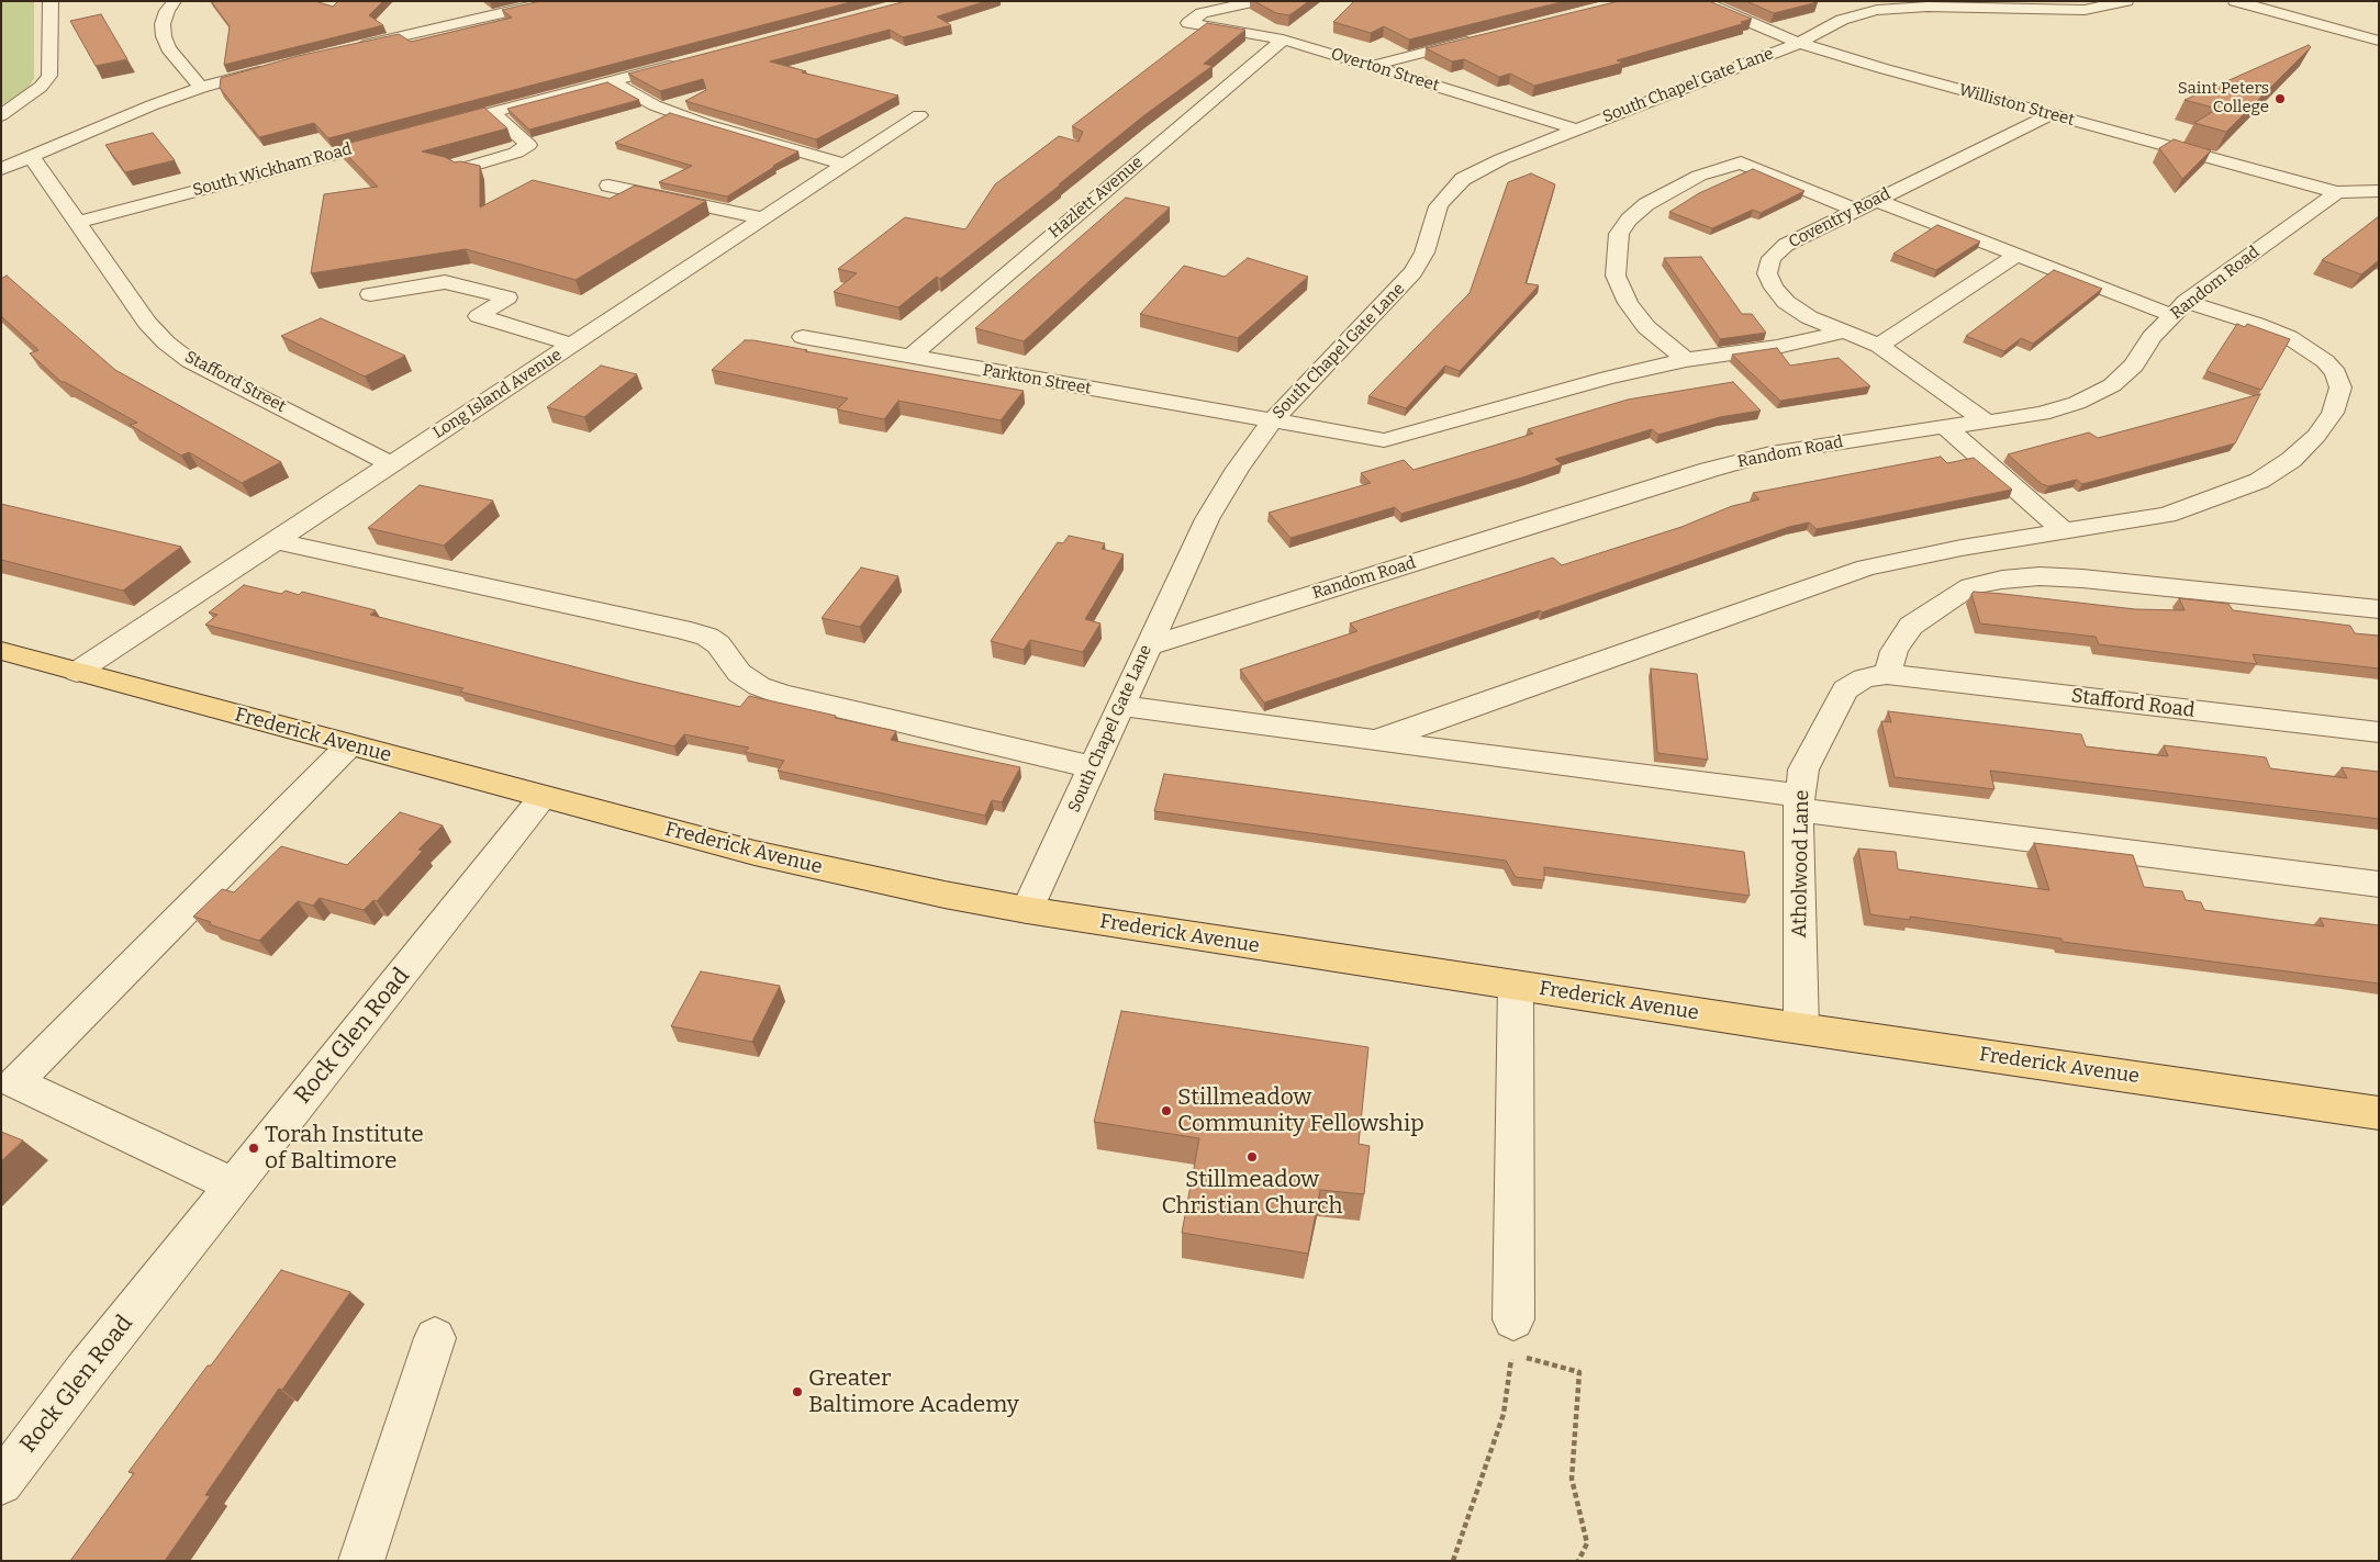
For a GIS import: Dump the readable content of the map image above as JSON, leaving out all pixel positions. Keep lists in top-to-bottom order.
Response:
{
  "streets": {
    "main road": ["Frederick Avenue"],
    "street": [
      "Overton Street",
      "South Chapel Gate Lane",
      "Williston Street",
      "South Wickham Road",
      "Hazlett Avenue",
      "Coventry Road",
      "Random Road",
      "Parkton Street",
      "Stafford Street",
      "Long Island Avenue",
      "Stafford Road",
      "Atholwood Lane",
      "Rock Glen Road"
    ]
  },
  "crossings": [
    ["Overton Street", "South Chapel Gate Lane"],
    ["Overton Street", "Hazlett Avenue"],
    ["South Chapel Gate Lane", "Williston Street"],
    ["South Chapel Gate Lane", "Random Road"],
    ["South Chapel Gate Lane", "Parkton Street"],
    ["South Chapel Gate Lane", "Frederick Avenue"],
    ["Williston Street", "Coventry Road"],
    ["Williston Street", "Random Road"],
    ["South Wickham Road", "Stafford Street"],
    ["Hazlett Avenue", "Parkton Street"],
    ["Coventry Road", "Random Road"],
    ["Coventry Road", "Parkton Street"],
    ["Stafford Street", "Long Island Avenue"],
    ["Long Island Avenue", "Frederick Avenue"],
    ["Stafford Road", "Atholwood Lane"],
    ["Frederick Avenue", "Atholwood Lane"],
    ["Frederick Avenue", "Rock Glen Road"]
  ],
  "places": [
    "Saint Peters College",
    "Stillmeadow Community Fellowship",
    "Torah Institute of Baltimore",
    "Stillmeadow Christian Church",
    "Greater Baltimore Academy"
  ]
}
